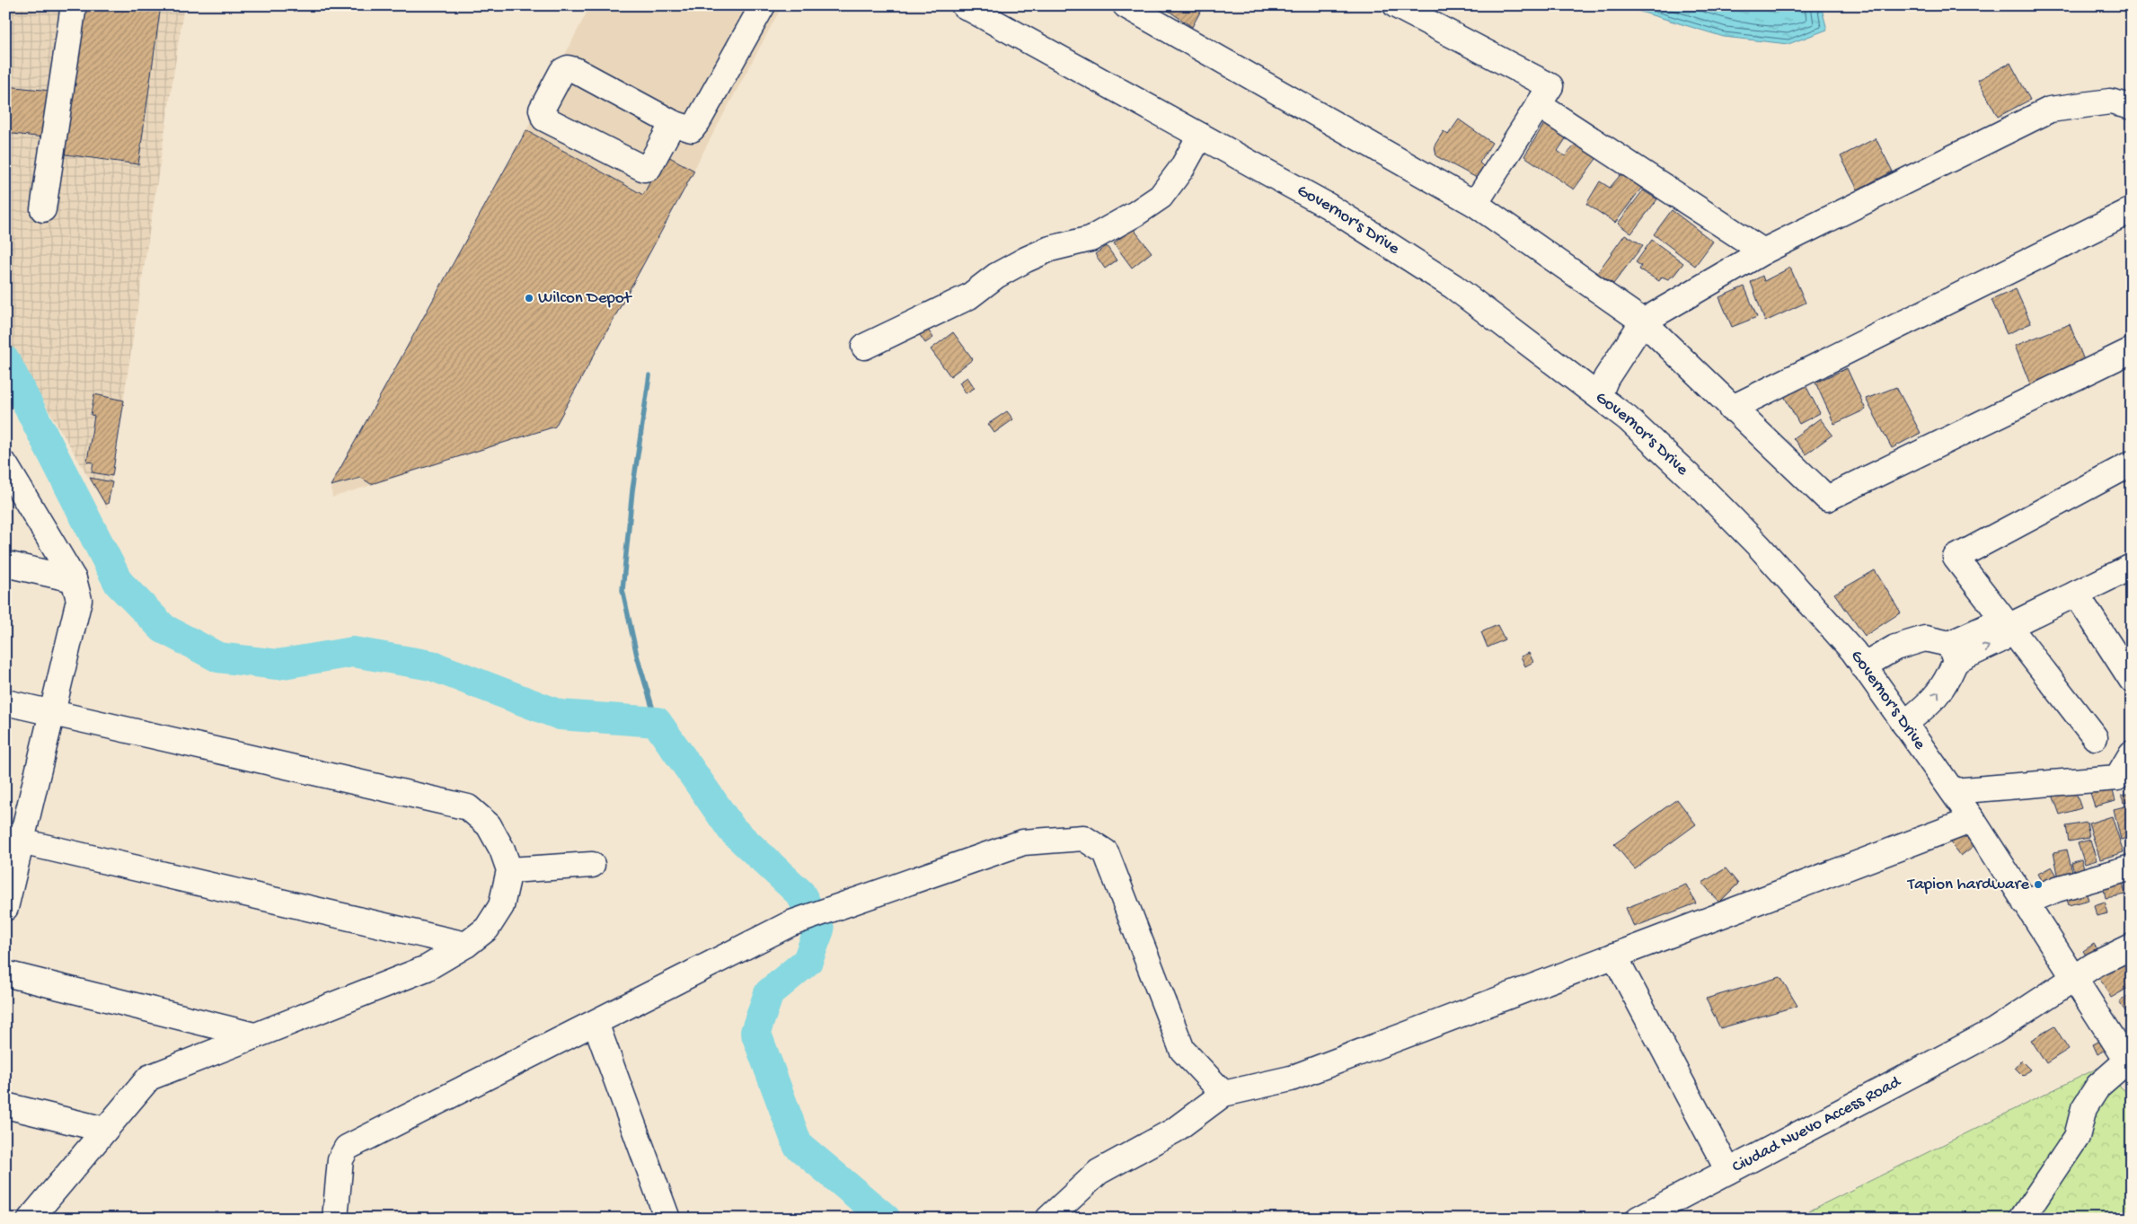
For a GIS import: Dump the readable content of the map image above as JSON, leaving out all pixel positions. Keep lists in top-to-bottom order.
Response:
{
  "streets": {
    "street": ["Governor's Drive", "Ciudad Nuevo Access Road"]
  },
  "crossings": [
    ["Governor's Drive", "Ciudad Nuevo Access Road"]
  ],
  "places": ["Wilcon Depot", "Tapion hardware"]
}
